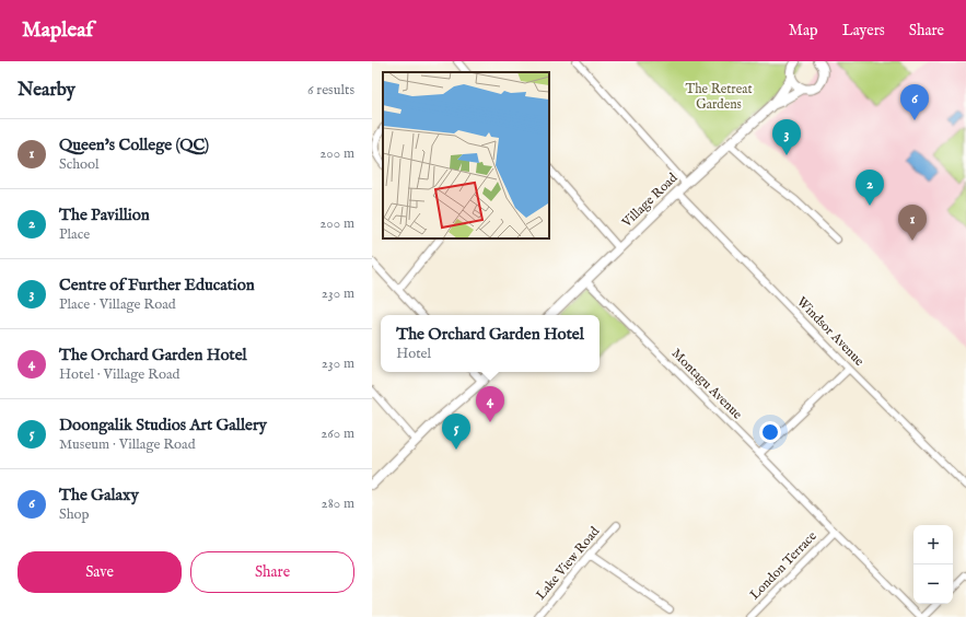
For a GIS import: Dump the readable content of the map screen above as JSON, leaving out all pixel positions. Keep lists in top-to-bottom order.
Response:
{
  "streets": {
    "main road": ["Village Road"],
    "street": [
      "Windsor Avenue",
      "Montagu Avenue",
      "Lake View Road",
      "London Terrace"
    ]
  },
  "crossings": [
    ["Village Road", "Windsor Avenue"],
    ["Village Road", "Montagu Avenue"],
    ["Montagu Avenue", "London Terrace"]
  ],
  "parks": ["The Retreat Gardens"],
  "page": {
    "header": "Mapleaf",
    "nav": ["Map", "Layers", "Share"],
    "heading": ["Nearby", "6 results"],
    "pins": [
      "6",
      "3",
      "2",
      "1",
      "4",
      "5"
    ],
    "list": [
      {
        "mark": "1",
        "name": "Queen's College (QC)",
        "note": "School",
        "value": "200 m"
      },
      {
        "mark": "2",
        "name": "The Pavillion",
        "note": "Place",
        "value": "200 m"
      },
      {
        "mark": "3",
        "name": "Centre of Further Education",
        "note": "Place · Village Road",
        "value": "230 m"
      },
      {
        "mark": "4",
        "name": "The Orchard Garden Hotel",
        "note": "Hotel · Village Road",
        "value": "230 m"
      },
      {
        "mark": "5",
        "name": "Doongalik Studios Art Gallery",
        "note": "Museum · Village Road",
        "value": "260 m"
      },
      {
        "mark": "6",
        "name": "The Galaxy",
        "note": "Shop",
        "value": "280 m"
      }
    ],
    "popup": ["The Orchard Garden Hotel", "Hotel"],
    "map_buttons": ["+", "−"],
    "buttons": ["Save", "Share"]
  }
}
